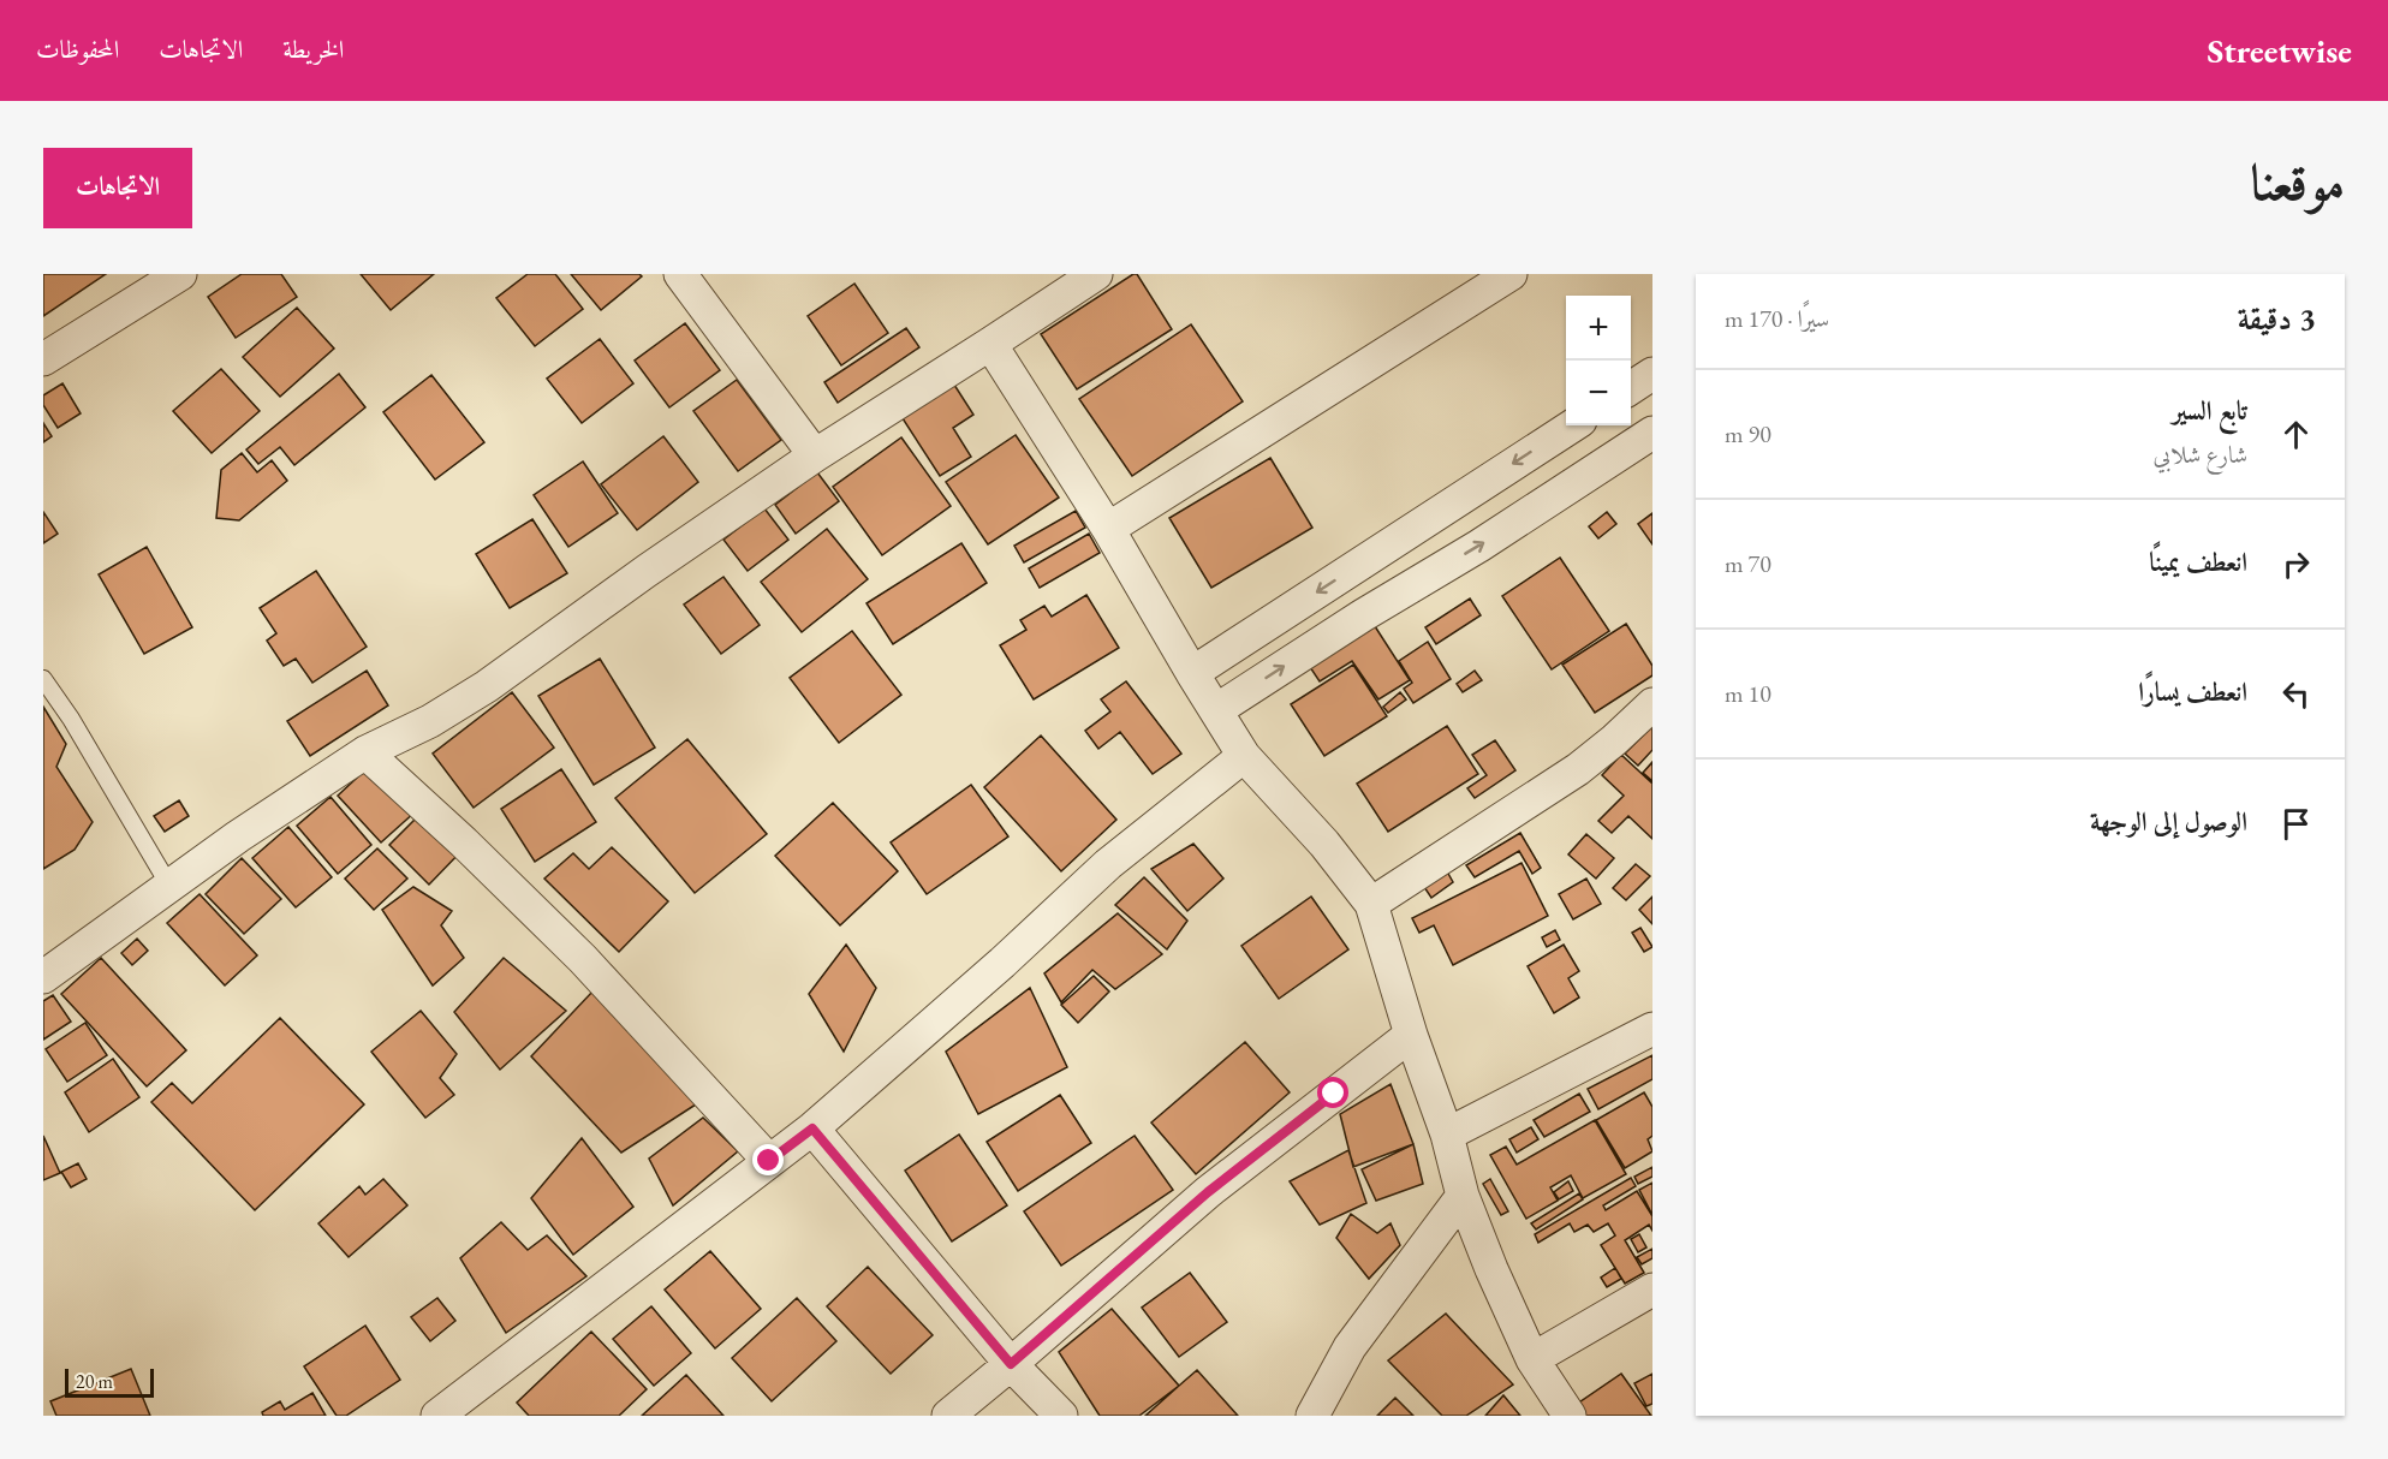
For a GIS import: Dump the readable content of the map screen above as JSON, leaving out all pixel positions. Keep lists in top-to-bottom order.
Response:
{
  "scale_bar": "20 m",
  "page": {
    "header": "Streetwise",
    "nav": ["الخريطة", "الاتجاهات", "المحفوظات"],
    "title": "موقعنا",
    "buttons": "الاتجاهات",
    "heading": ["3 دقيقة", "سيرًا · 170 m"],
    "map_buttons": ["+", "−"],
    "list": [
      ["تابع السير", "شارع شلابي", "90 m"],
      ["انعطف يمينًا", "70 m"],
      ["انعطف يسارًا", "10 m"],
      "الوصول إلى الوجهة"
    ],
    "scale": "20 m"
  }
}
